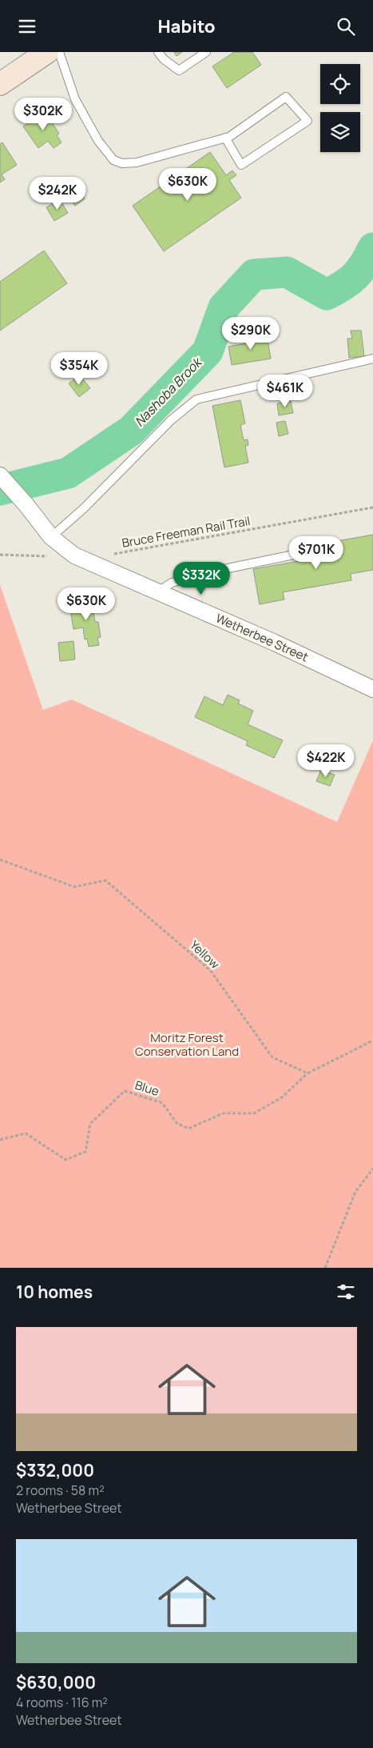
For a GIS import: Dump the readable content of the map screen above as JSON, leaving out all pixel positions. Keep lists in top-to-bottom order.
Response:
{
  "streets": {
    "street": ["Wetherbee Street"],
    "path": ["Bruce Freeman Rail Trail", "Yellow", "Blue"]
  },
  "crossings": [
    ["Yellow", "Blue"]
  ],
  "water": ["Nashoba Brook"],
  "parks": ["Moritz Forest Conservation Land"],
  "page": {
    "header": "Habito",
    "price": [
      "$302K",
      "$630K",
      "$242K",
      "$290K",
      "$354K",
      "$461K",
      "$701K",
      "$332K",
      "$630K",
      "$422K"
    ],
    "heading": "10 homes",
    "list": [
      {
        "name": "$332,000",
        "note": "2 rooms · 58 m² · Wetherbee Street"
      },
      {
        "name": "$630,000",
        "note": "4 rooms · 116 m² · Wetherbee Street"
      }
    ]
  }
}
